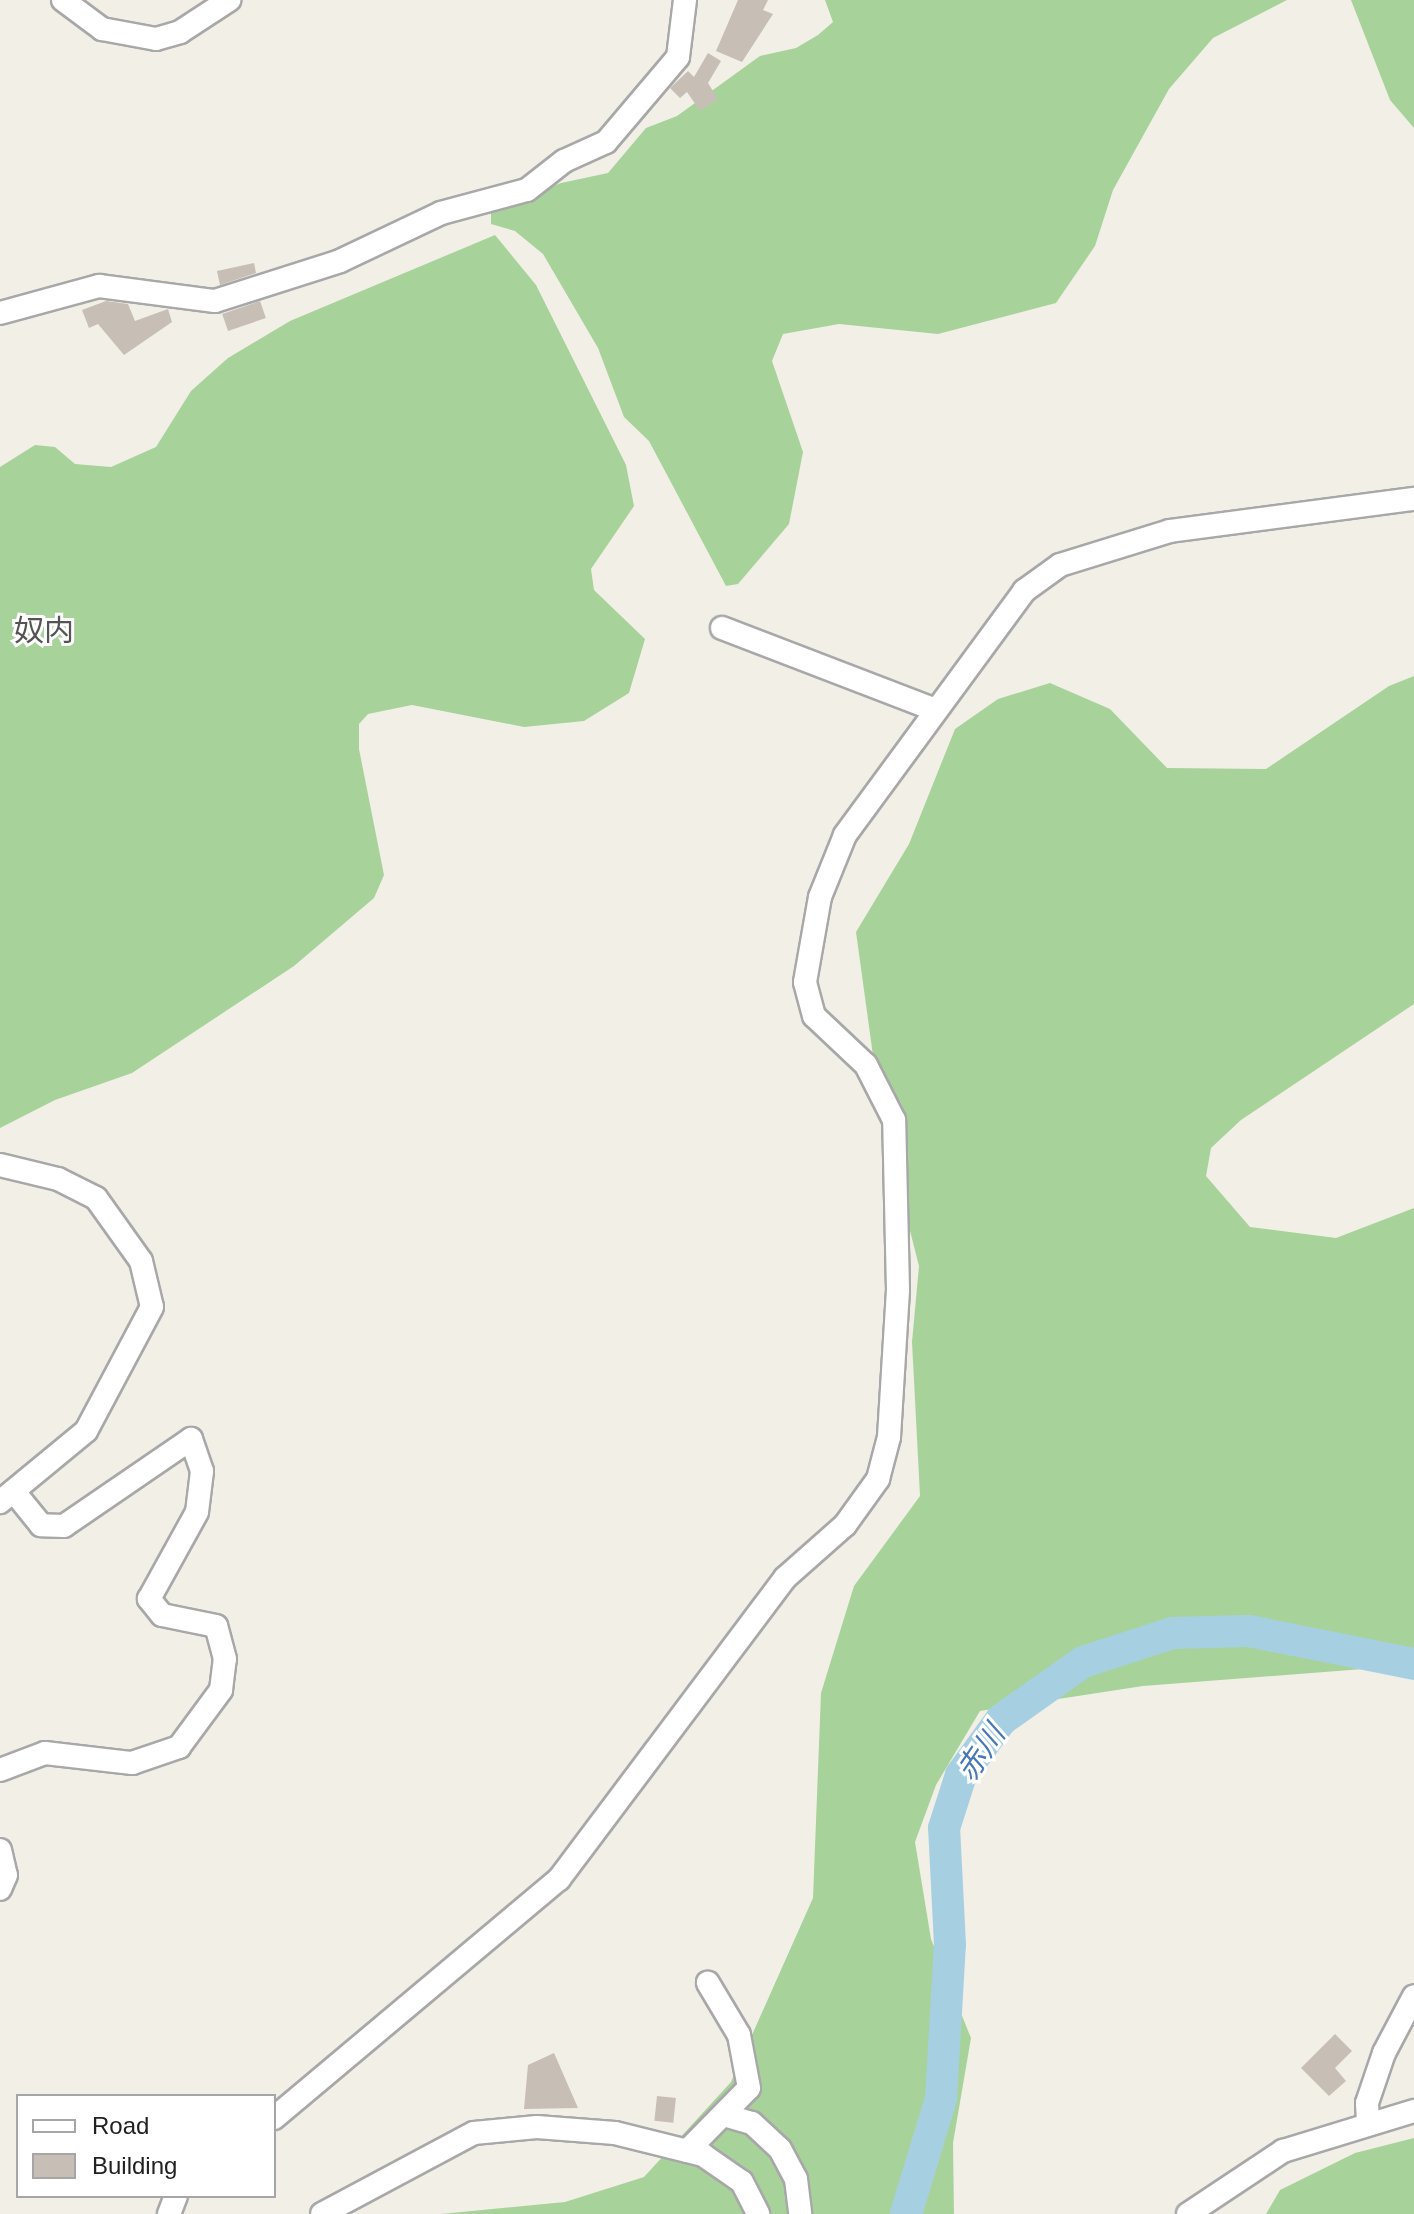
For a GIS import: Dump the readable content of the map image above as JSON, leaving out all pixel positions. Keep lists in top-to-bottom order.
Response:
{
  "districts": ["奴内"],
  "water": ["赤川"],
  "legend": ["Road", "Building"]
}
